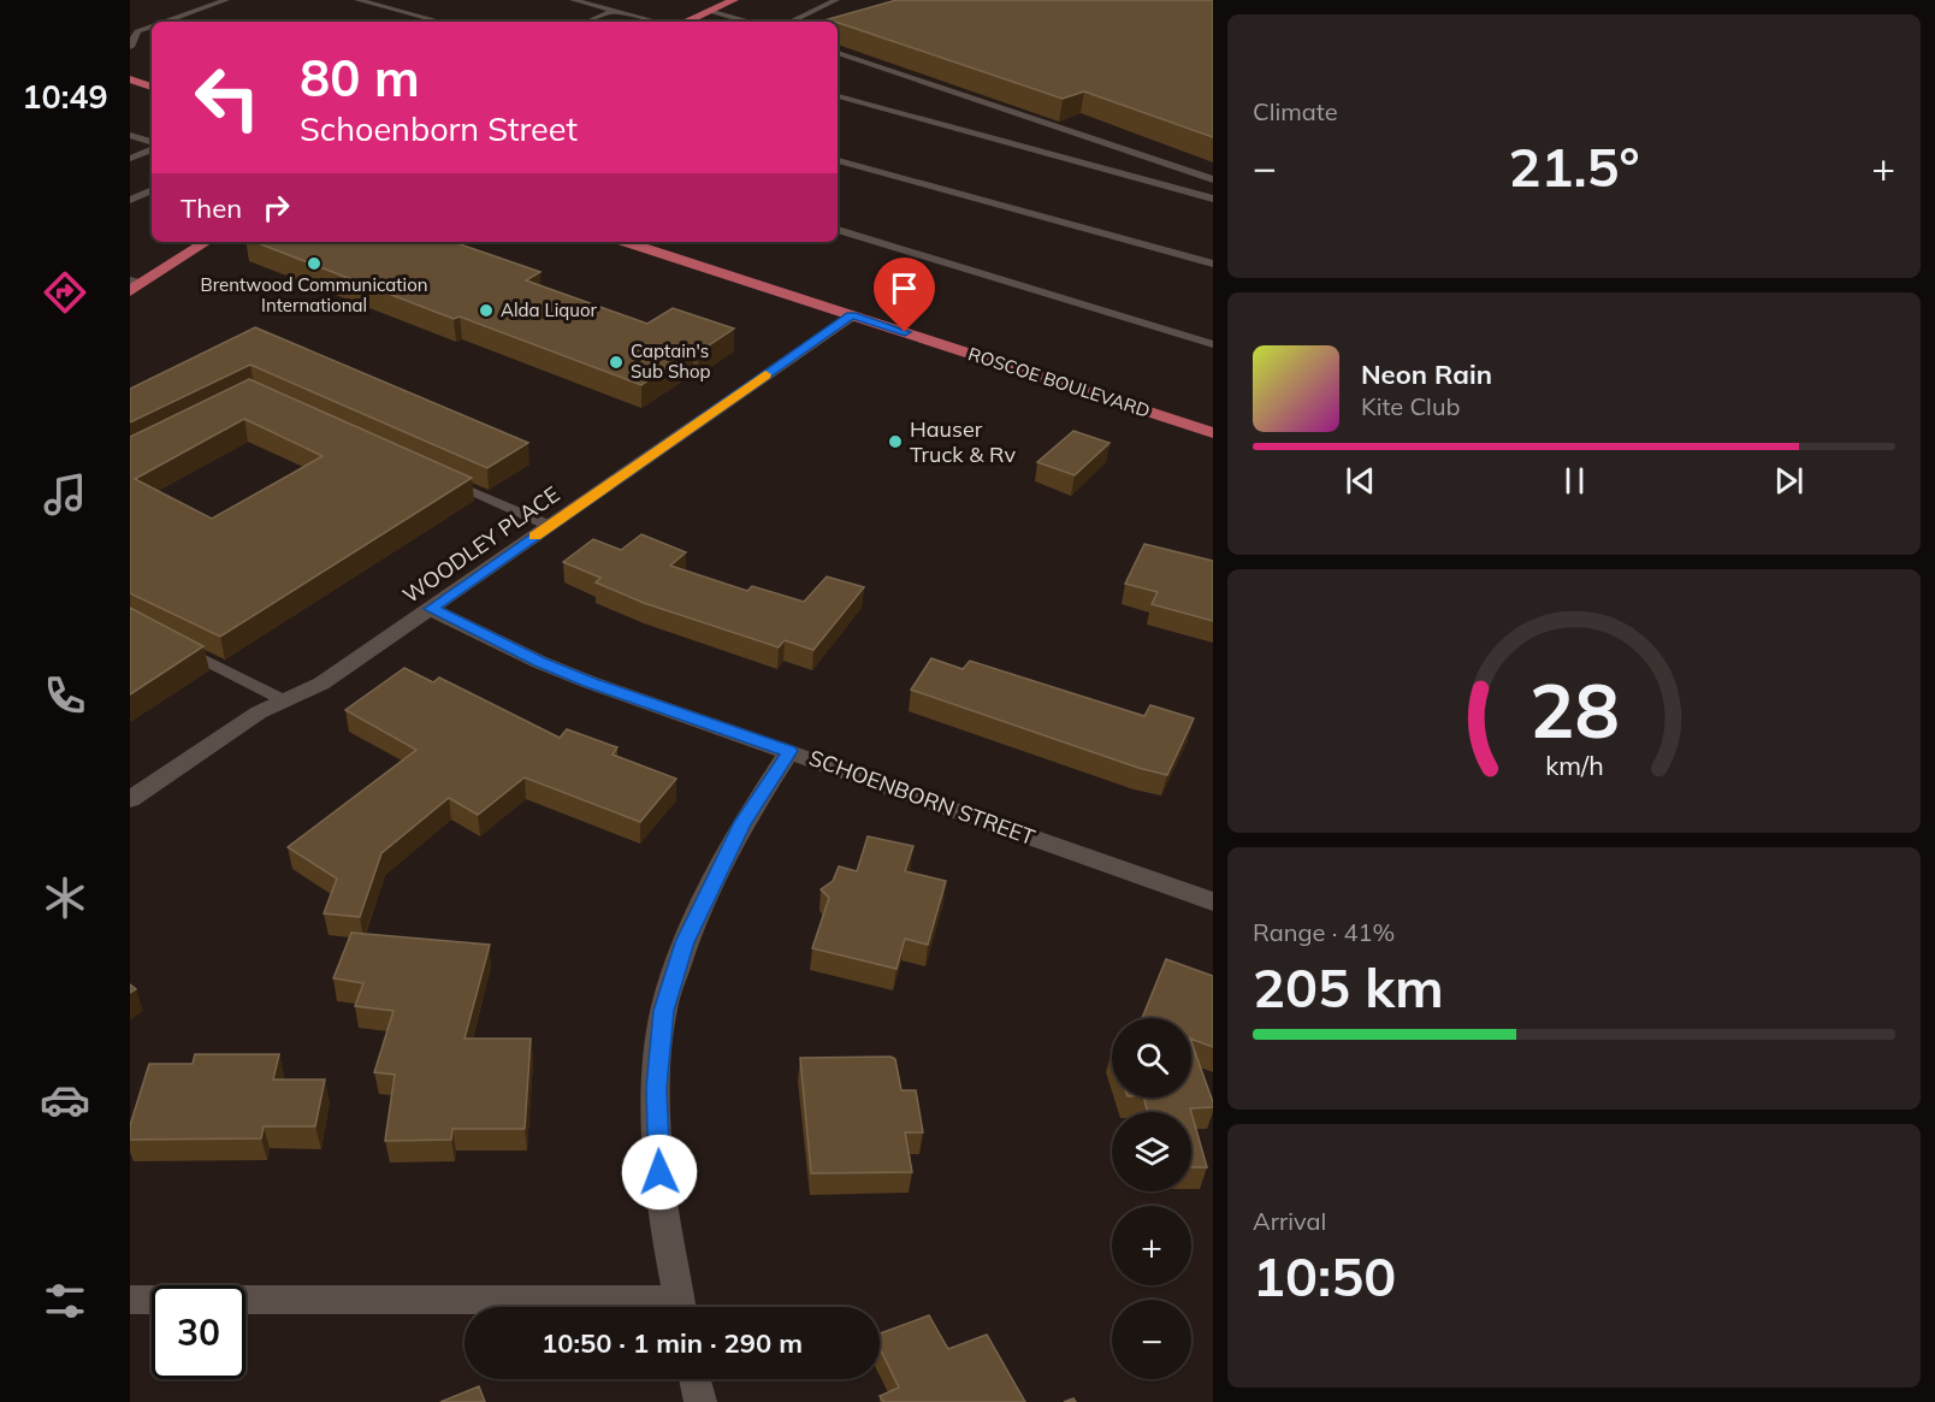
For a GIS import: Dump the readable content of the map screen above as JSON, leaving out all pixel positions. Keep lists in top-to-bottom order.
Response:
{
  "streets": {
    "main road": ["ROSCOE BOULEVARD"],
    "street": ["WOODLEY PLACE", "SCHOENBORN STREET"]
  },
  "crossings": [
    ["ROSCOE BOULEVARD", "WOODLEY PLACE"],
    ["WOODLEY PLACE", "SCHOENBORN STREET"]
  ],
  "places": [
    "Brentwood Communication International",
    "Alda Liquor",
    "Captain's Sub Shop",
    "Hauser Truck & Rv"
  ],
  "page": {
    "tabs": "10:49",
    "tile": [
      "Climate",
      ["Range · 41%", "205 km"],
      ["Arrival", "10:50"]
    ],
    "turn": ["80 m", "Schoenborn Street"],
    "heat": ["−", "21.5°", "+"],
    "then": "Then",
    "song": ["Neon Rain", "Kite Club"],
    "map_buttons": ["+", "−"],
    "limit": "30",
    "trip": "10:50 · 1 min · 290 m",
    "gauge": ["28", "km/h"]
  }
}
